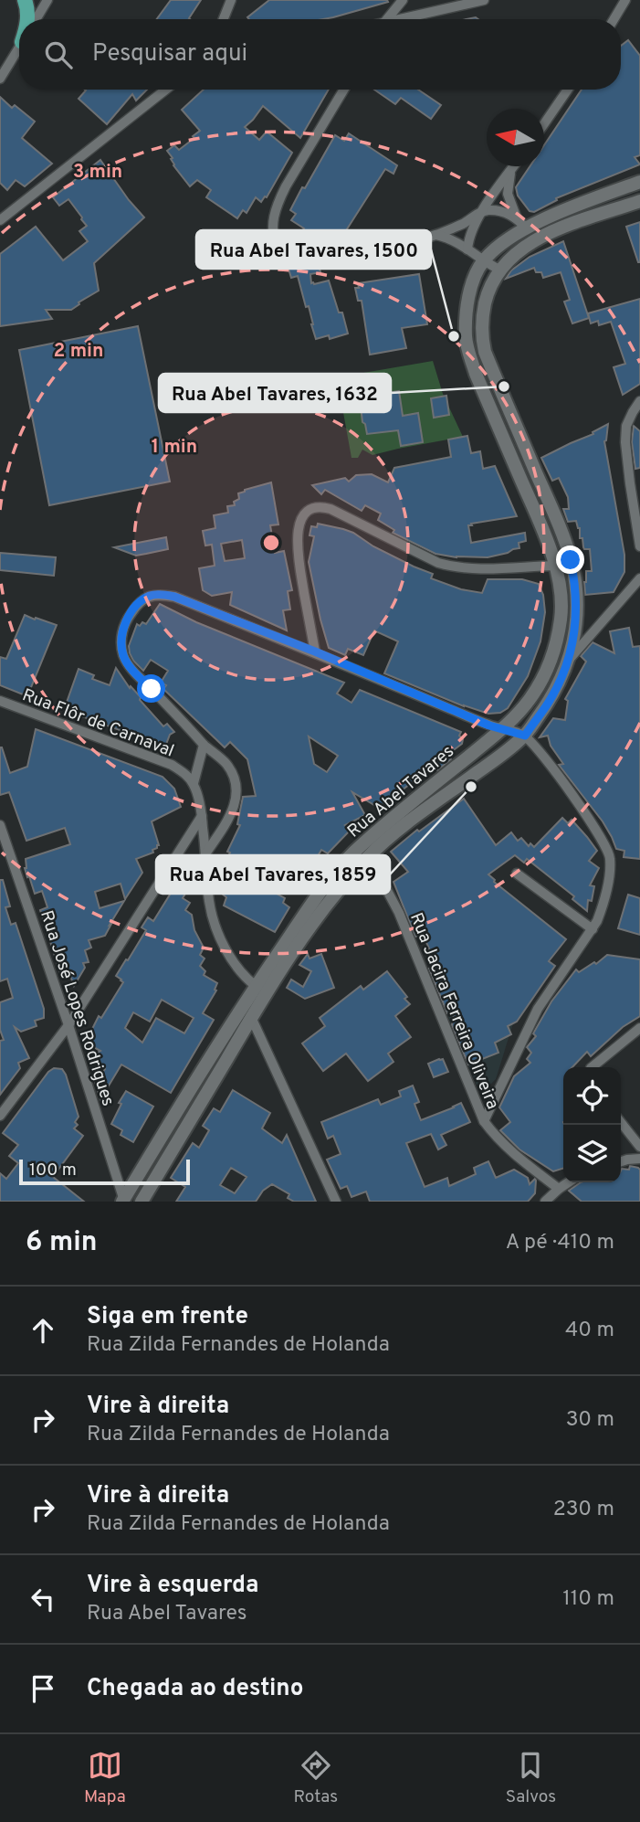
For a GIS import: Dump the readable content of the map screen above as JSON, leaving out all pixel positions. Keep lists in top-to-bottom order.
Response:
{
  "streets": {
    "street": [
      "Rua Flôr de Carnaval",
      "Rua Abel Tavares",
      "Rua José Lopes Rodrigues",
      "Rua Jacira Ferreira Oliveira"
    ]
  },
  "crossings": [
    ["Rua Abel Tavares", "Rua José Lopes Rodrigues"],
    ["Rua Abel Tavares", "Rua Jacira Ferreira Oliveira"]
  ],
  "places": ["Rua Abel Tavares, 1500", "Rua Abel Tavares, 1632", "Rua Abel Tavares, 1859"],
  "scale_bar": "100 m",
  "north": "left",
  "page": {
    "search": "Pesquisar aqui",
    "scale": "100 m",
    "heading": ["6 min", "A pé · 410 m"],
    "list": [
      ["Siga em frente", "Rua Zilda Fernandes de Holanda", "40 m"],
      ["Vire à direita", "Rua Zilda Fernandes de Holanda", "30 m"],
      ["Vire à direita", "Rua Zilda Fernandes de Holanda", "230 m"],
      ["Vire à esquerda", "Rua Abel Tavares", "110 m"],
      "Chegada ao destino"
    ],
    "nav": ["Mapa", "Rotas", "Salvos"]
  },
  "rings": ["3 min", "2 min", "1 min"]
}
